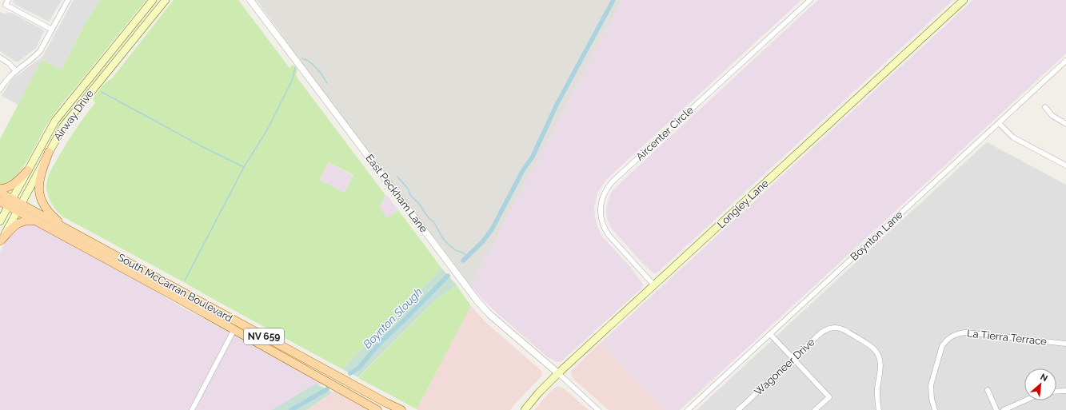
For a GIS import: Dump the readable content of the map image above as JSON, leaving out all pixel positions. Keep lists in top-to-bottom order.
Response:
{
  "streets": {
    "main road": [
      "Airway Drive",
      "Longley Lane",
      "South McCarran Boulevard",
      "NV 659"
    ],
    "street": [
      "Aircenter Circle",
      "East Peckham Lane",
      "Boynton Lane",
      "La Tierra Terrace",
      "Wagoneer Drive"
    ]
  },
  "crossings": [
    ["Airway Drive", "South McCarran Boulevard"],
    ["Aircenter Circle", "Longley Lane"],
    ["East Peckham Lane", "Longley Lane"]
  ],
  "water": ["Boynton Slough"],
  "north": "top right"
}
